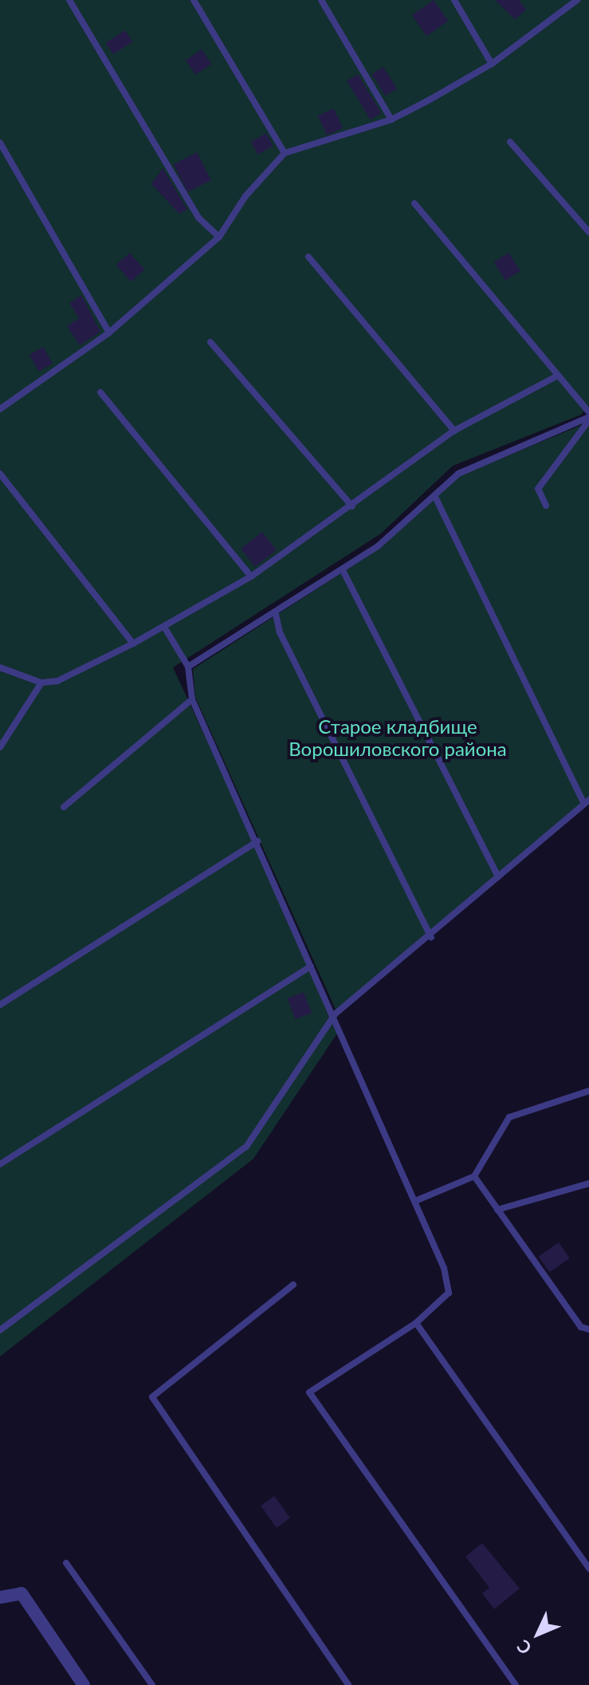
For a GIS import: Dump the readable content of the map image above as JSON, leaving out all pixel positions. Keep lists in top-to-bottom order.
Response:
{
  "parks": ["Старое кладбище Ворошиловского района"],
  "north": "bottom left"
}
